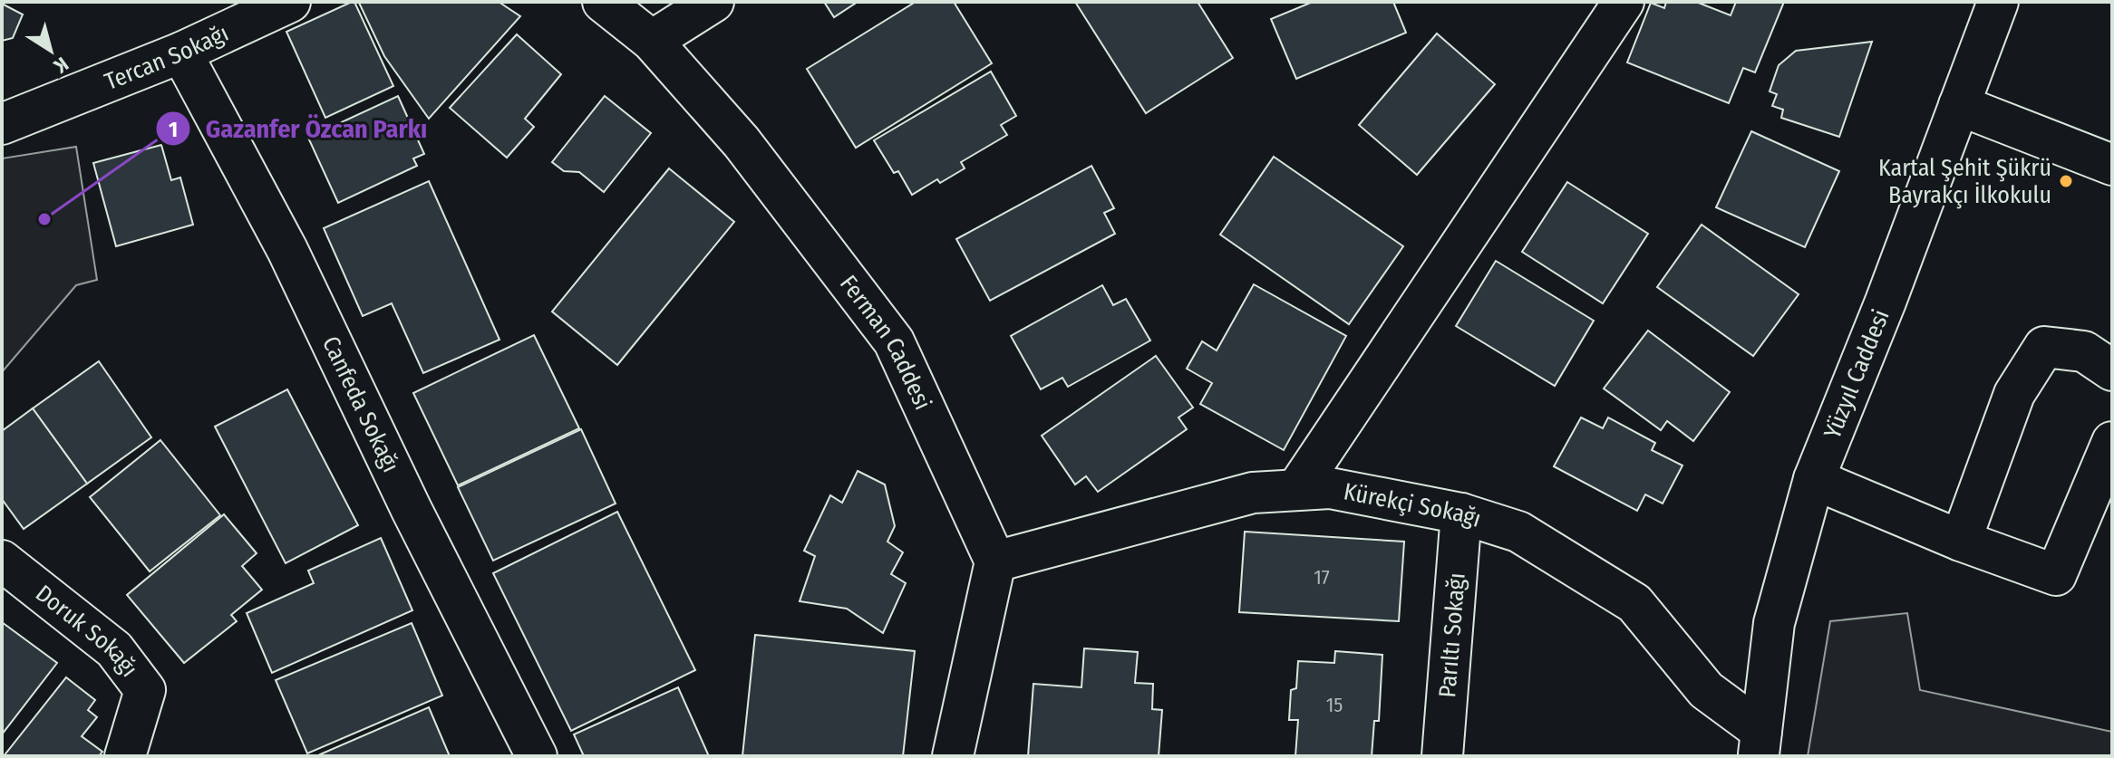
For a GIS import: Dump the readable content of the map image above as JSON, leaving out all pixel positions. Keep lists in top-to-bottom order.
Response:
{
  "streets": {
    "street": [
      "Tercan Sokağı",
      "Ferman Caddesi",
      "Yüzyıl Caddesi",
      "Canfeda Sokağı",
      "Kürekçi Sokağı",
      "Doruk Sokağı",
      "Parıltı Sokağı"
    ]
  },
  "crossings": [
    ["Tercan Sokağı", "Canfeda Sokağı"],
    ["Ferman Caddesi", "Kürekçi Sokağı"],
    ["Yüzyıl Caddesi", "Kürekçi Sokağı"],
    ["Kürekçi Sokağı", "Parıltı Sokağı"]
  ],
  "places": ["Kartal Şehit Şükrü Bayrakçı İlkokulu", "Gazanfer Özcan Parkı"],
  "house_numbers": ["17", "15"],
  "north": "bottom right"
}
